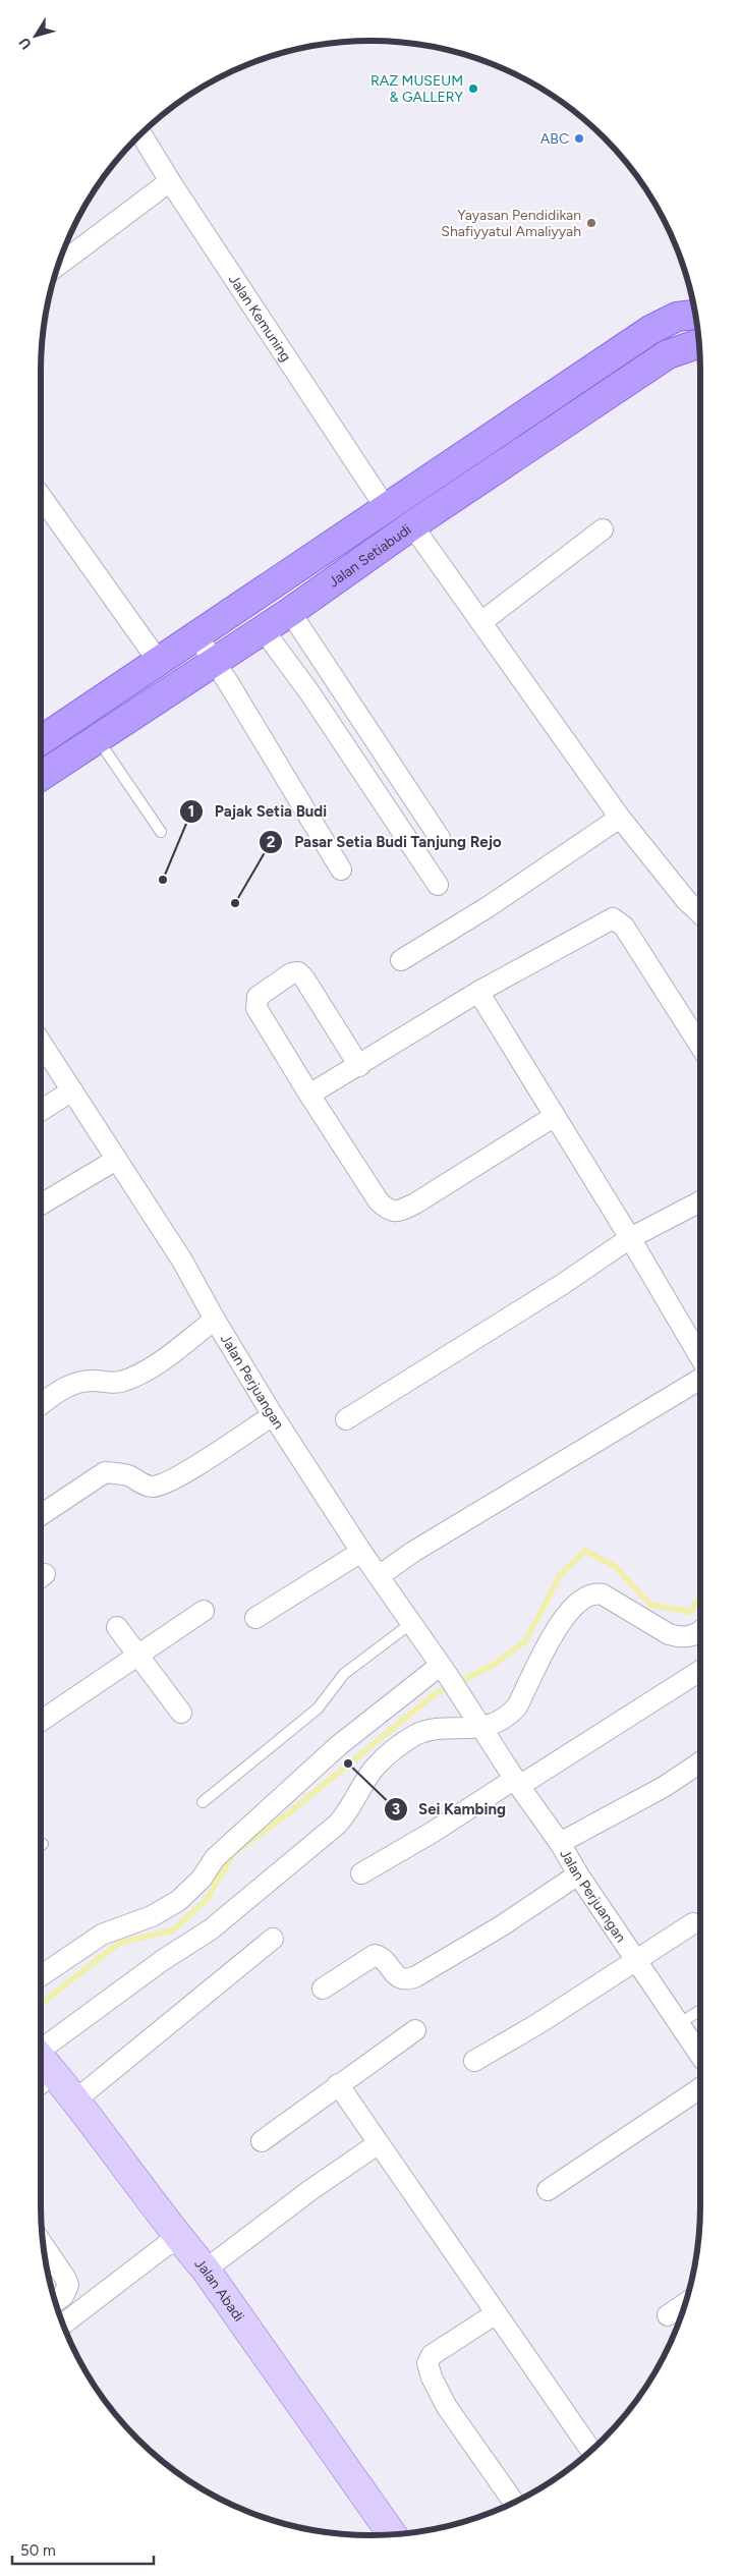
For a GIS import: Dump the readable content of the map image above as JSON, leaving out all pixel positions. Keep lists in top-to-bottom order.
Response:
{
  "streets": {
    "main road": ["Jalan Setiabudi"],
    "street": ["Jalan Kemuning", "Jalan Perjuangan", "Jalan Abadi"]
  },
  "crossings": [
    ["Jalan Kemuning", "Jalan Setiabudi"]
  ],
  "places": [
    "RAZ MUSEUM & GALLERY",
    "ABC",
    "Yayasan Pendidikan Shafiyyatul Amaliyyah",
    "Pajak Setia Budi",
    "Pasar Setia Budi Tanjung Rejo",
    "Sei Kambing"
  ],
  "scale_bar": "50 m",
  "north": "bottom left"
}
